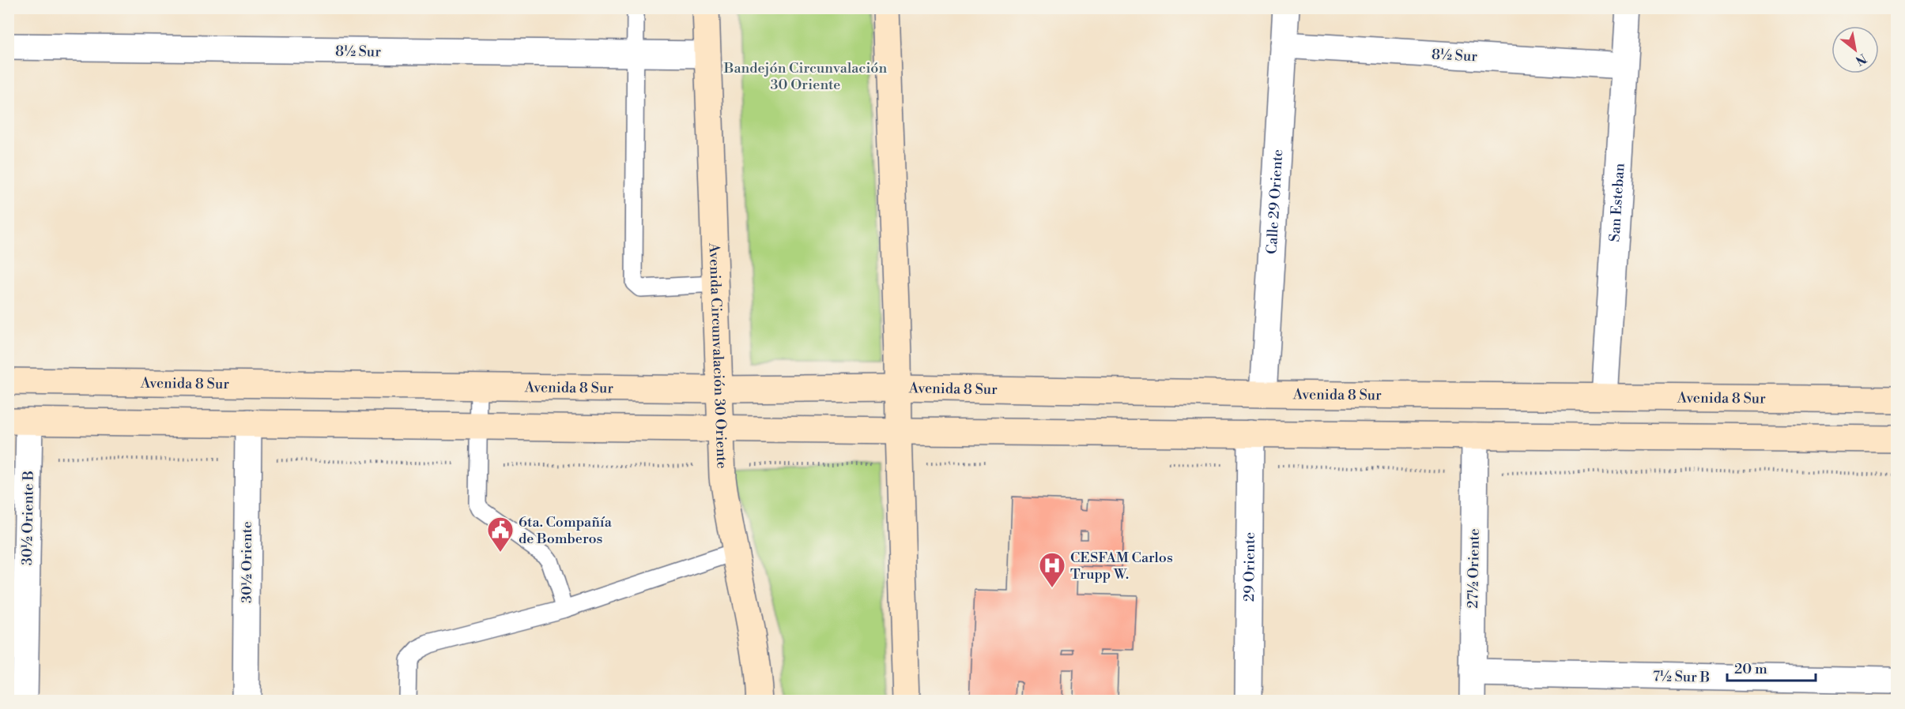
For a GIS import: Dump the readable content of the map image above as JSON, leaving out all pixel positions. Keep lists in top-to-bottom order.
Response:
{
  "streets": {
    "main road": ["Avenida Circunvalación 30 Oriente", "Avenida 8 Sur"],
    "street": [
      "8½ Sur",
      "Calle 29 Oriente",
      "San Esteban",
      "30½ Oriente B",
      "30½ Oriente",
      "29 Oriente",
      "27½ Oriente",
      "7½ Sur B"
    ]
  },
  "crossings": [
    ["8½ Sur", "Calle 29 Oriente"],
    ["8½ Sur", "San Esteban"],
    ["8½ Sur", "Avenida Circunvalación 30 Oriente"],
    ["Calle 29 Oriente", "Avenida 8 Sur"],
    ["San Esteban", "Avenida 8 Sur"],
    ["Avenida Circunvalación 30 Oriente", "Avenida 8 Sur"],
    ["27½ Oriente", "7½ Sur B"]
  ],
  "parks": ["Bandejón Circunvalación 30 Oriente"],
  "places": {
    "public building": ["6ta. Compañía de Bomberos"],
    "hospital": ["CESFAM Carlos Trupp W."]
  },
  "scale_bar": "20 m",
  "north": "bottom right"
}
